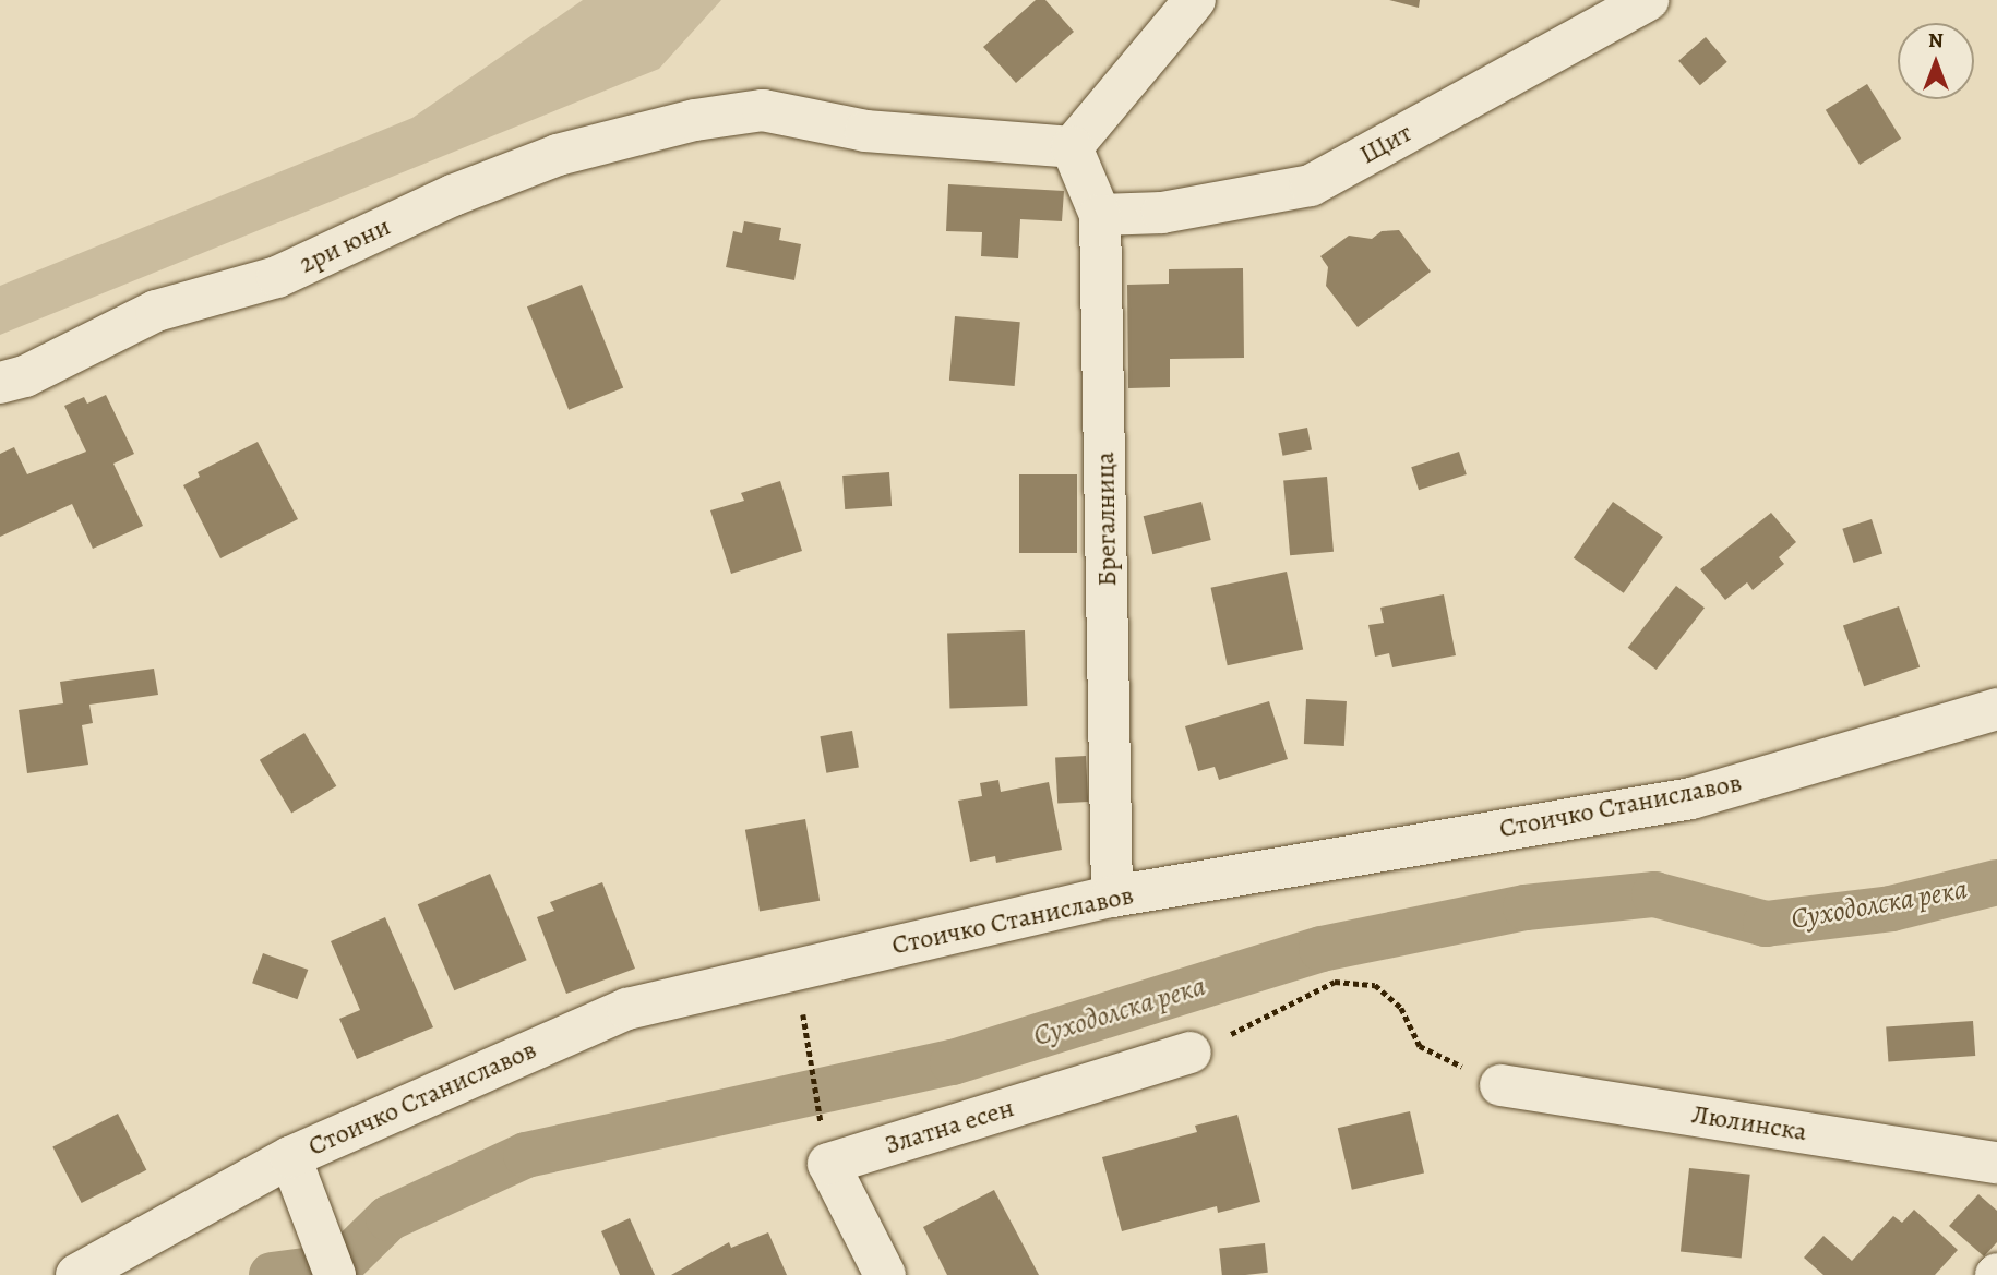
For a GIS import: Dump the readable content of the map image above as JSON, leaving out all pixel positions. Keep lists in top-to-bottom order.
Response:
{
  "streets": {
    "street": [
      "Щит",
      "2ри юни",
      "Брегалница",
      "Стоичко Станиславов",
      "Люлинска",
      "Златна есен"
    ]
  },
  "crossings": [
    ["Щит", "Брегалница"],
    ["2ри юни", "Брегалница"],
    ["Брегалница", "Стоичко Станиславов"]
  ],
  "water": ["Суходолска река"],
  "north": "top"
}
